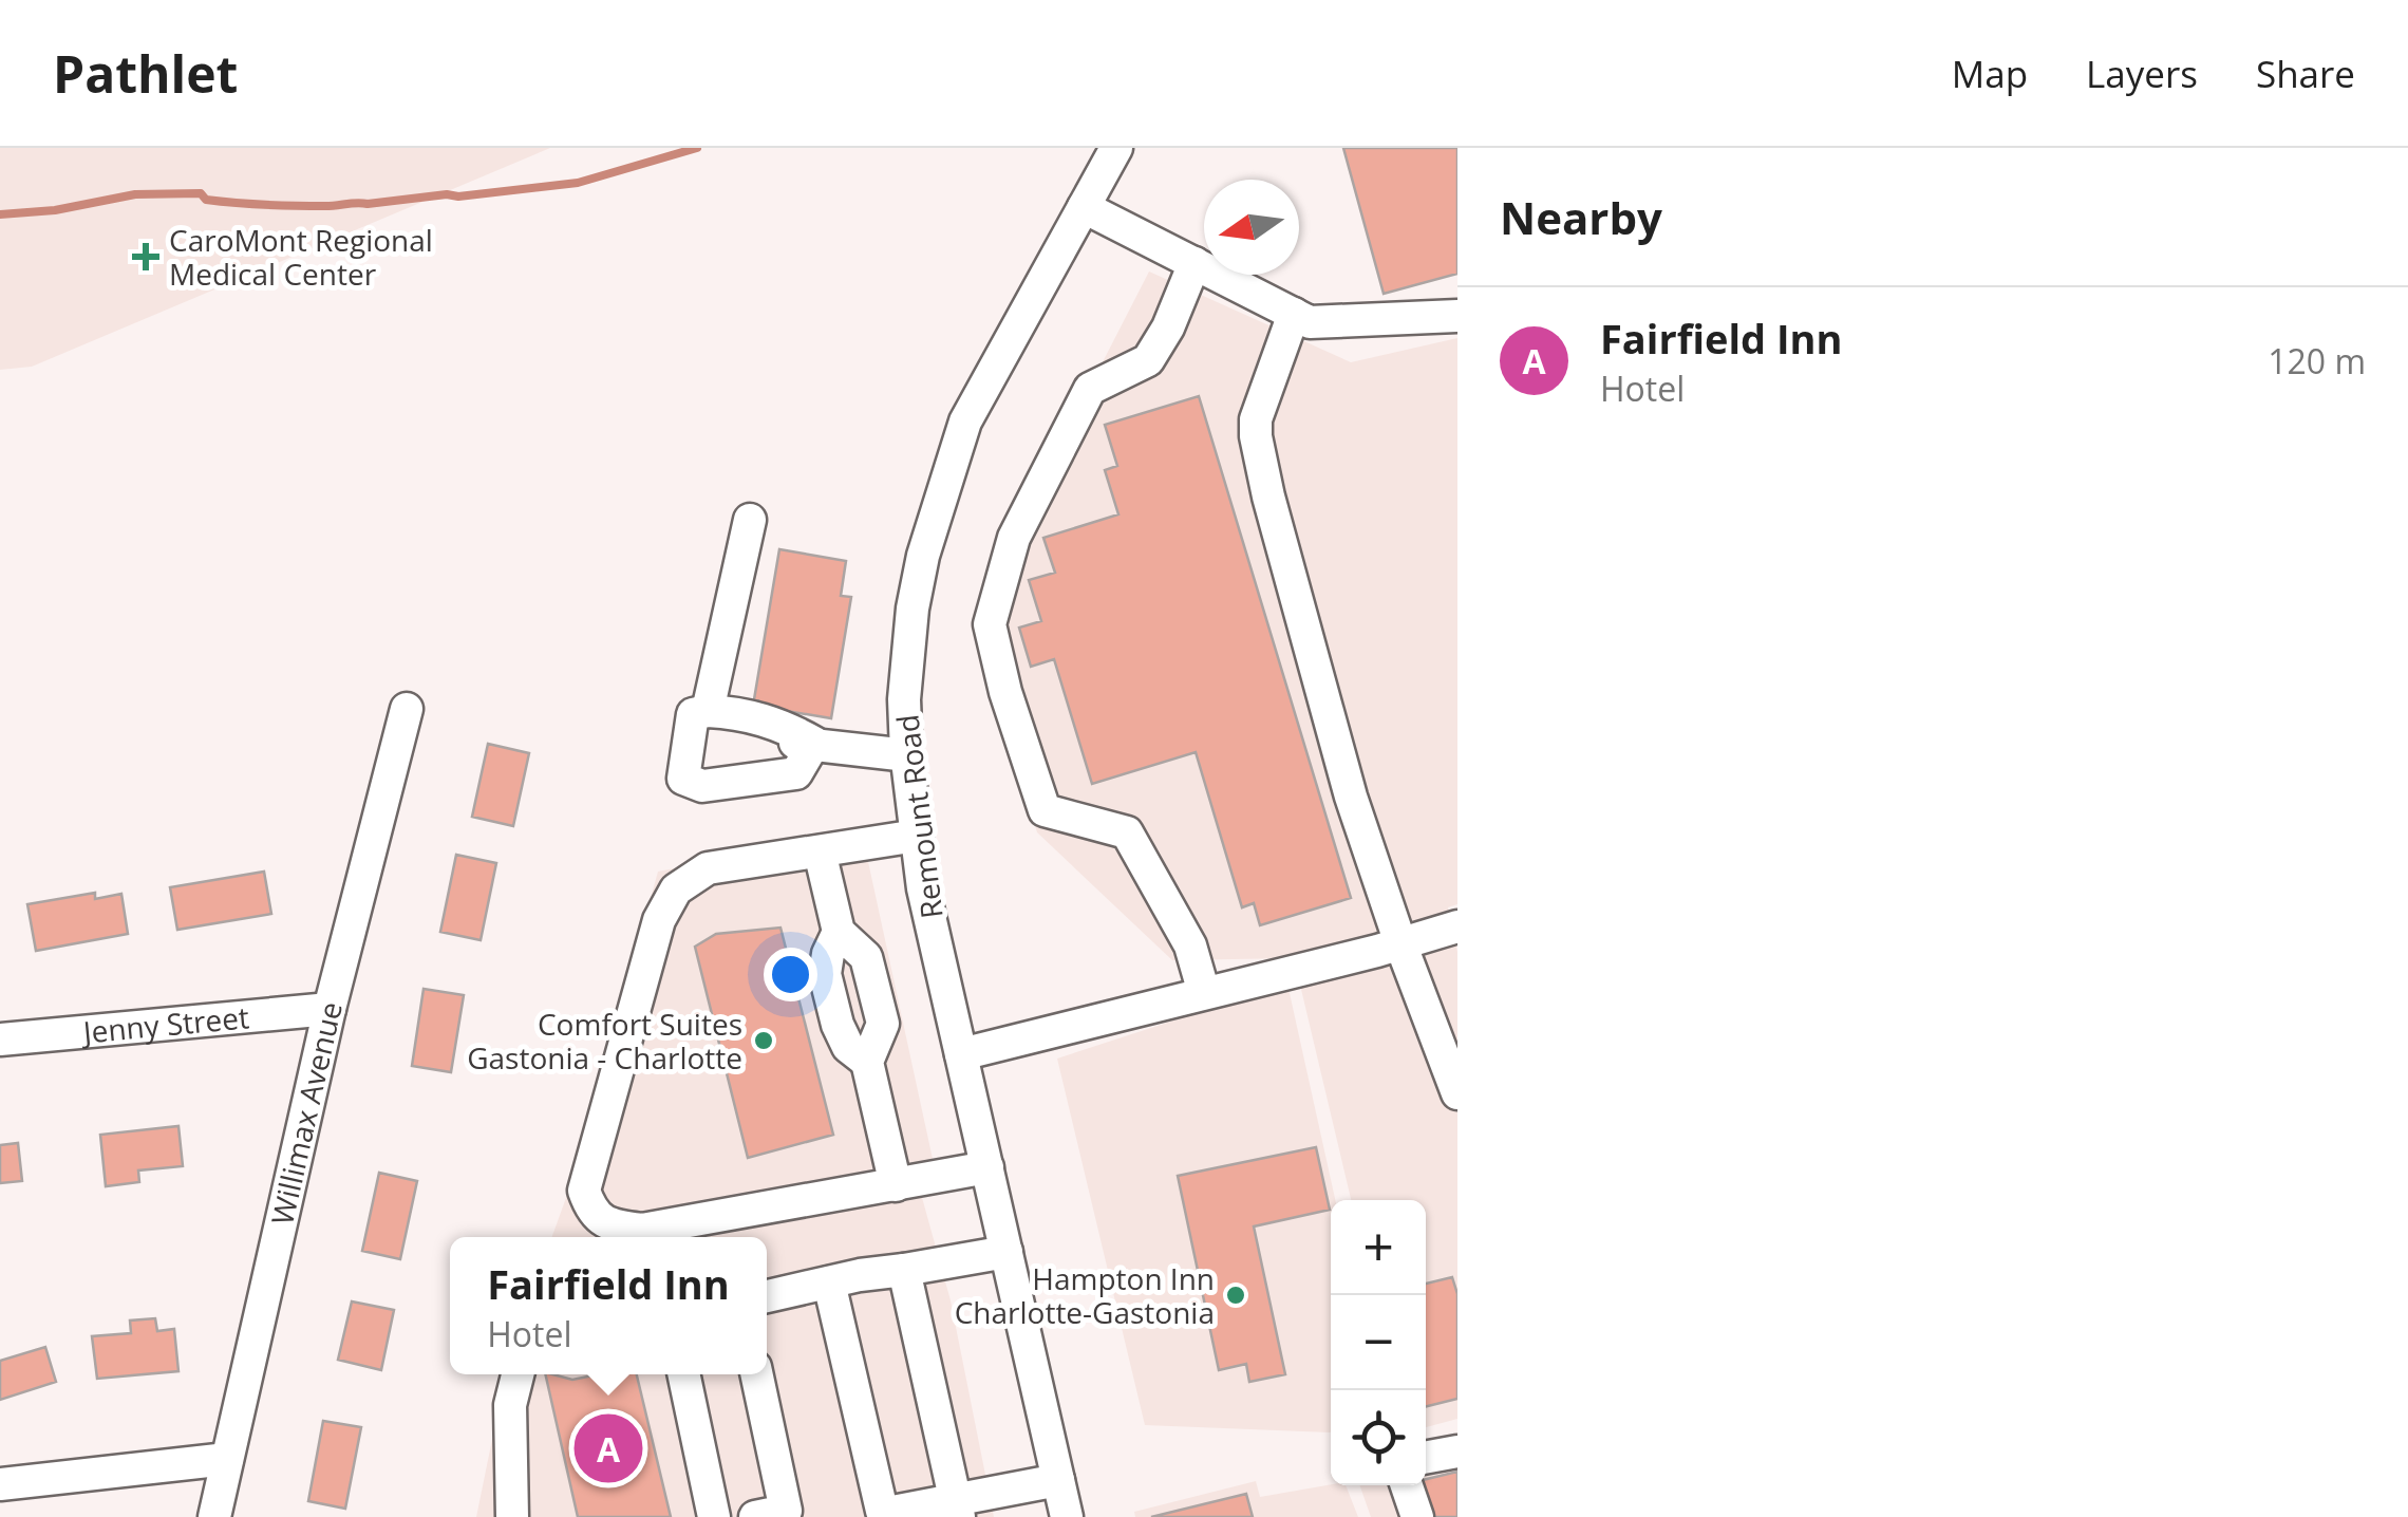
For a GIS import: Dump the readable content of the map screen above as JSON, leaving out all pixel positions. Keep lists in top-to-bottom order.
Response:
{
  "streets": {
    "street": ["Remount Road", "Jenny Street", "Willimax Avenue"]
  },
  "crossings": [
    ["Jenny Street", "Willimax Avenue"]
  ],
  "places": {
    "health": ["CaroMont Regional Medical Center"],
    "other": ["Comfort Suites Gastonia - Charlotte", "Hampton Inn Charlotte-Gastonia"]
  },
  "north": "left",
  "page": {
    "header": "Pathlet",
    "nav": ["Map", "Layers", "Share"],
    "heading": "Nearby",
    "list": [
      {
        "mark": "A",
        "name": "Fairfield Inn",
        "note": "Hotel",
        "value": "120 m"
      }
    ],
    "map_buttons": ["+", "−"],
    "popup": ["Fairfield Inn", "Hotel"],
    "pins": "A"
  }
}
